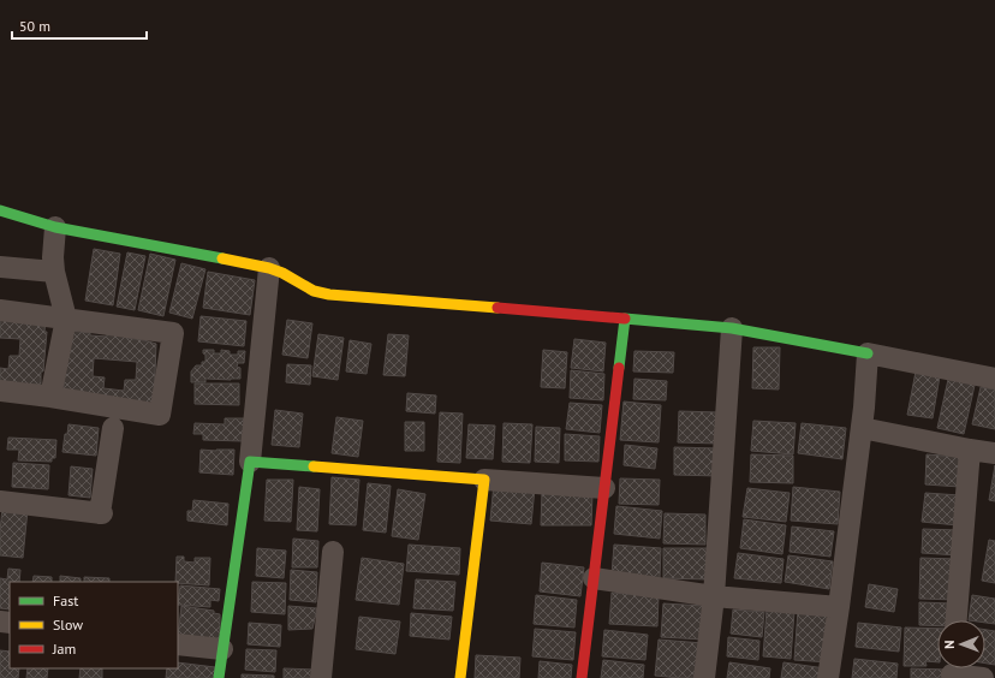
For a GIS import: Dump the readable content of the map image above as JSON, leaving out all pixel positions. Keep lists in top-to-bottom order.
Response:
{
  "legend": ["Fast", "Slow", "Jam"],
  "scale_bar": "50 m",
  "north": "left"
}
